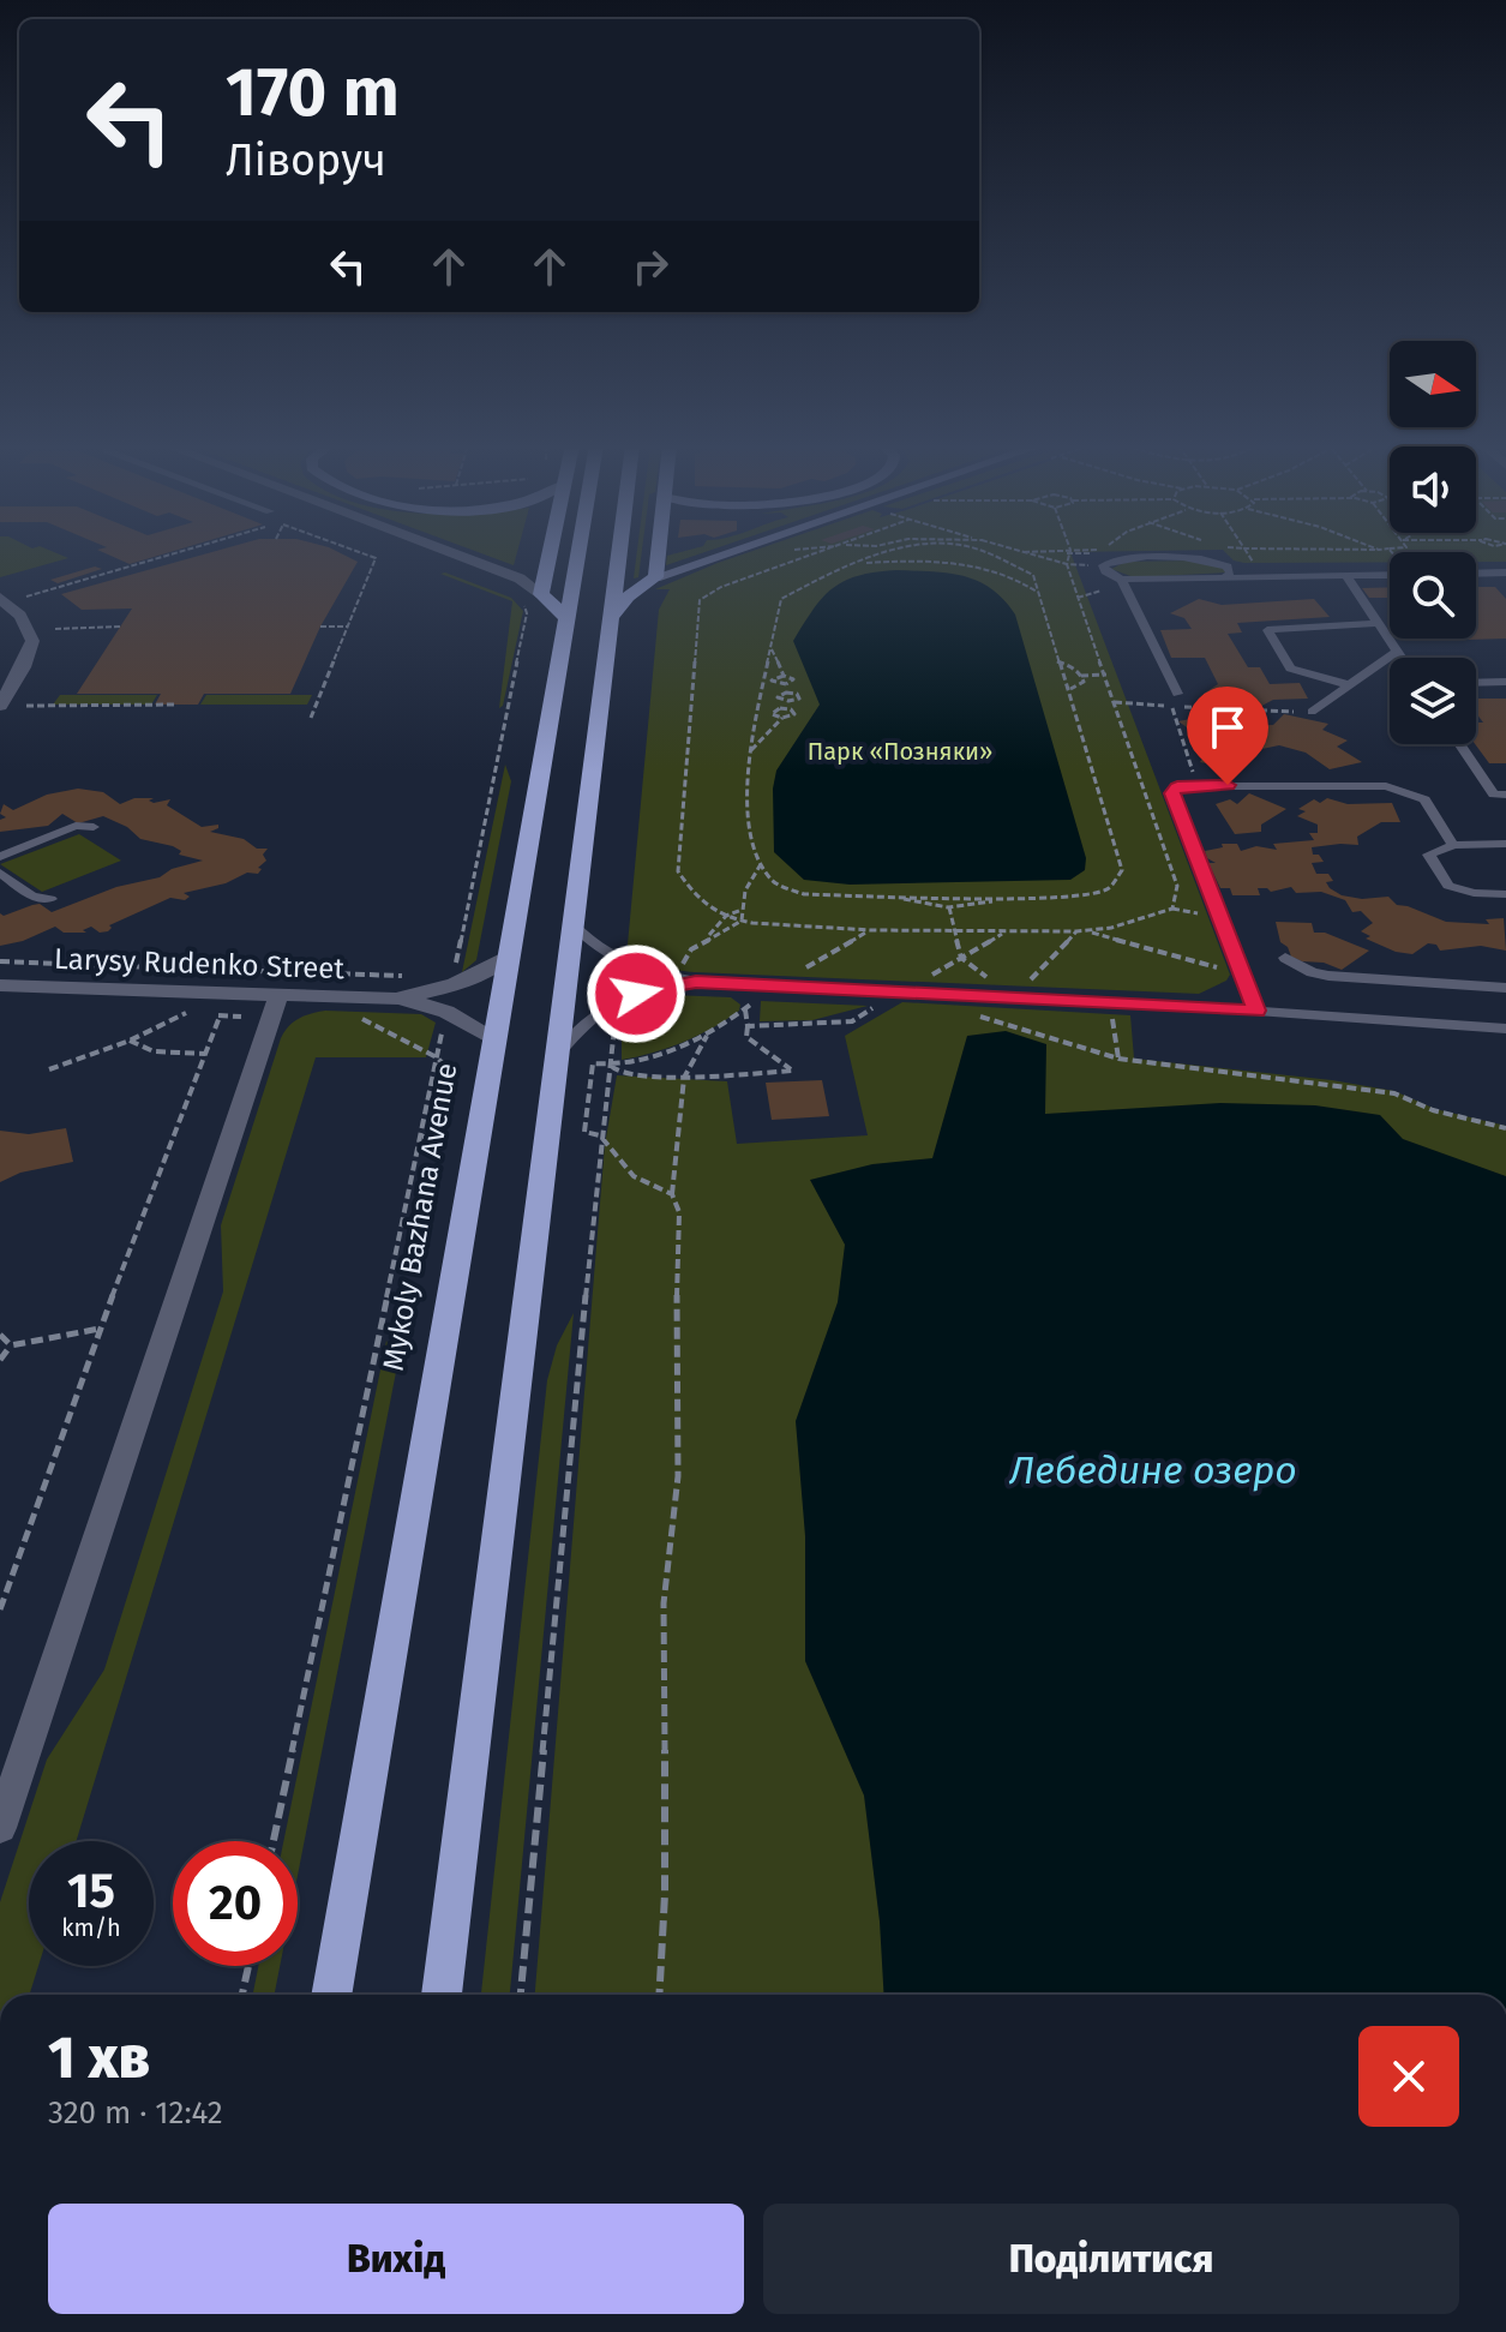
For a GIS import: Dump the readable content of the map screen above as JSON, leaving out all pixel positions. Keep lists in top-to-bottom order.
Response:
{
  "streets": {
    "highway": ["Mykoly Bazhana Avenue"],
    "street": ["Larysy Rudenko Street"]
  },
  "crossings": [
    ["Larysy Rudenko Street", "Mykoly Bazhana Avenue"]
  ],
  "water": ["Лебедине озеро"],
  "parks": ["Парк «Позняки»"],
  "north": "right",
  "page": {
    "turn": ["170 m", "Ліворуч"],
    "speed": "15 km/h",
    "limit": "20",
    "heading": ["1 хв", "320 m · 12:42"],
    "buttons": ["Вихід", "Поділитися"]
  }
}
